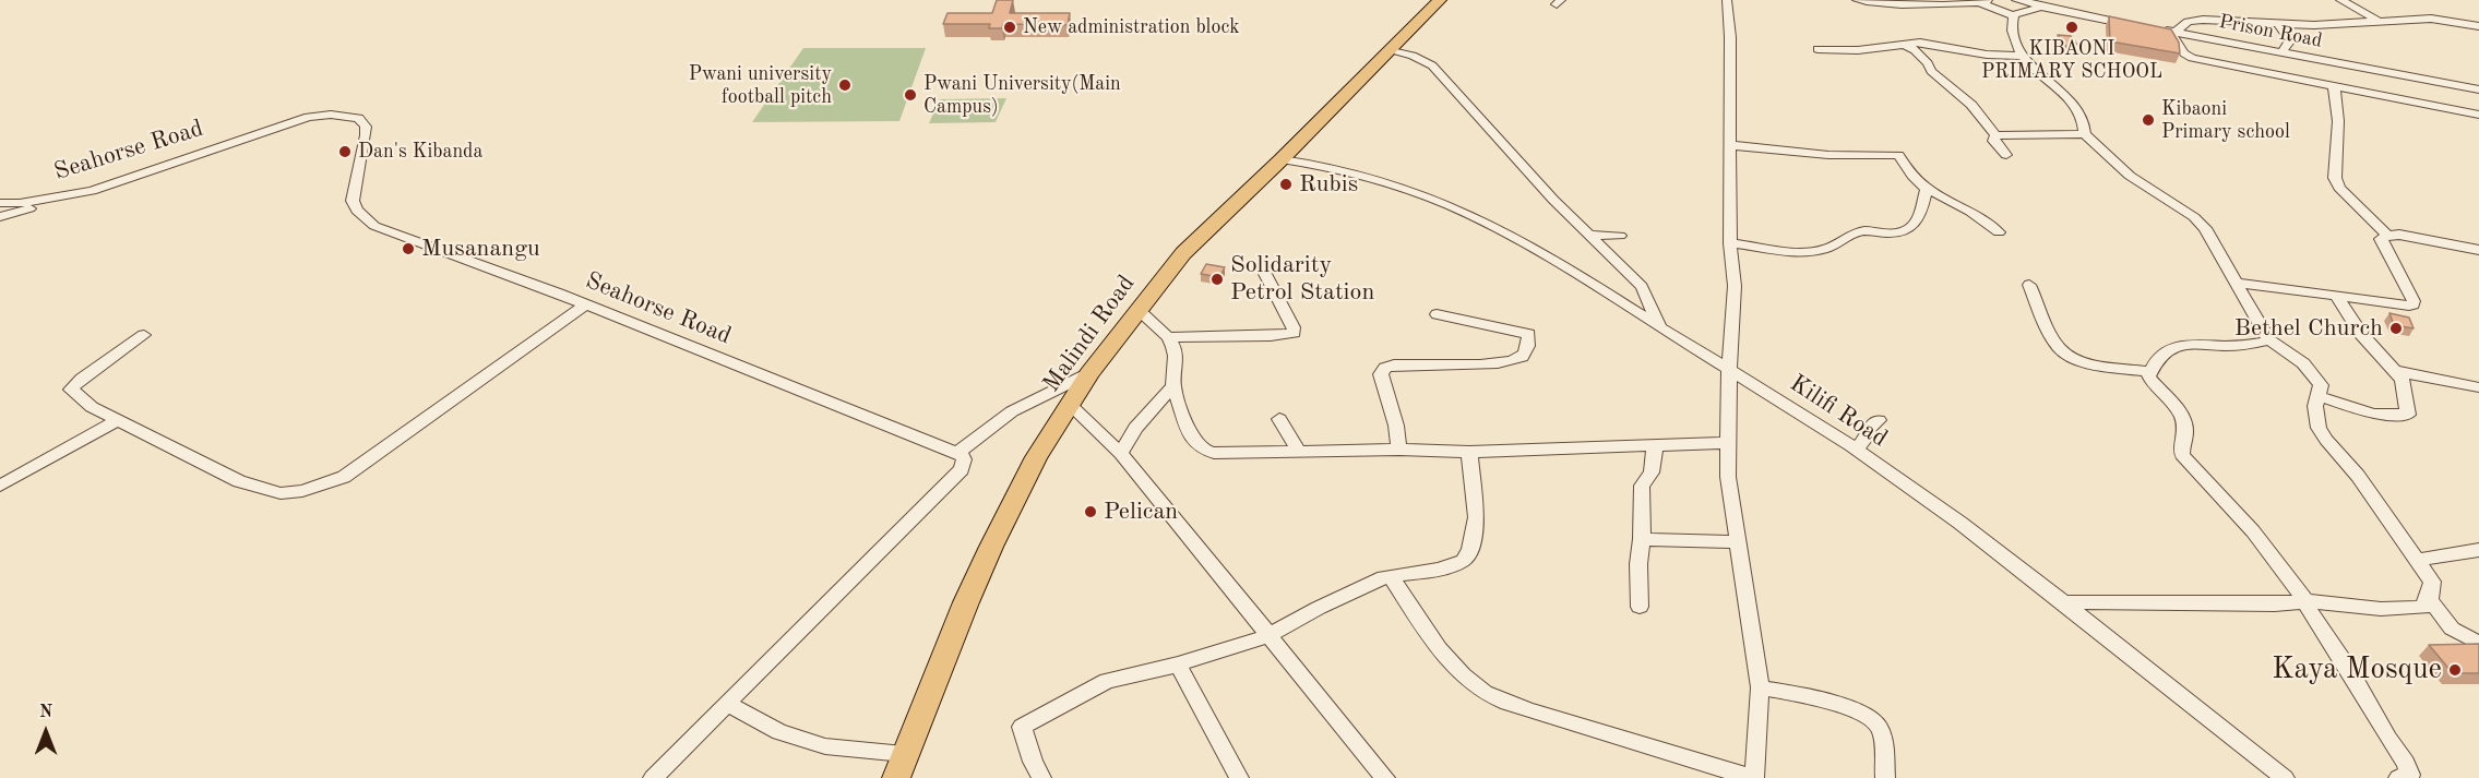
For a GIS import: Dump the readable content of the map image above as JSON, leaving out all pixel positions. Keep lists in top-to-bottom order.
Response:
{
  "streets": {
    "highway": ["Malindi Road"],
    "street": ["Prison Road", "Seahorse Road", "Kilifi Road"]
  },
  "crossings": [
    ["Malindi Road", "Kilifi Road"]
  ],
  "places": [
    "New administration block",
    "KIBAONI PRIMARY SCHOOL",
    "Pwani university football pitch",
    "Pwani University(Main Campus)",
    "Kibaoni Primary school",
    "Dan's Kibanda",
    "Rubis",
    "Musanangu",
    "Solidarity Petrol Station",
    "Bethel Church",
    "Pelican",
    "Kaya Mosque"
  ],
  "north": "top"
}
